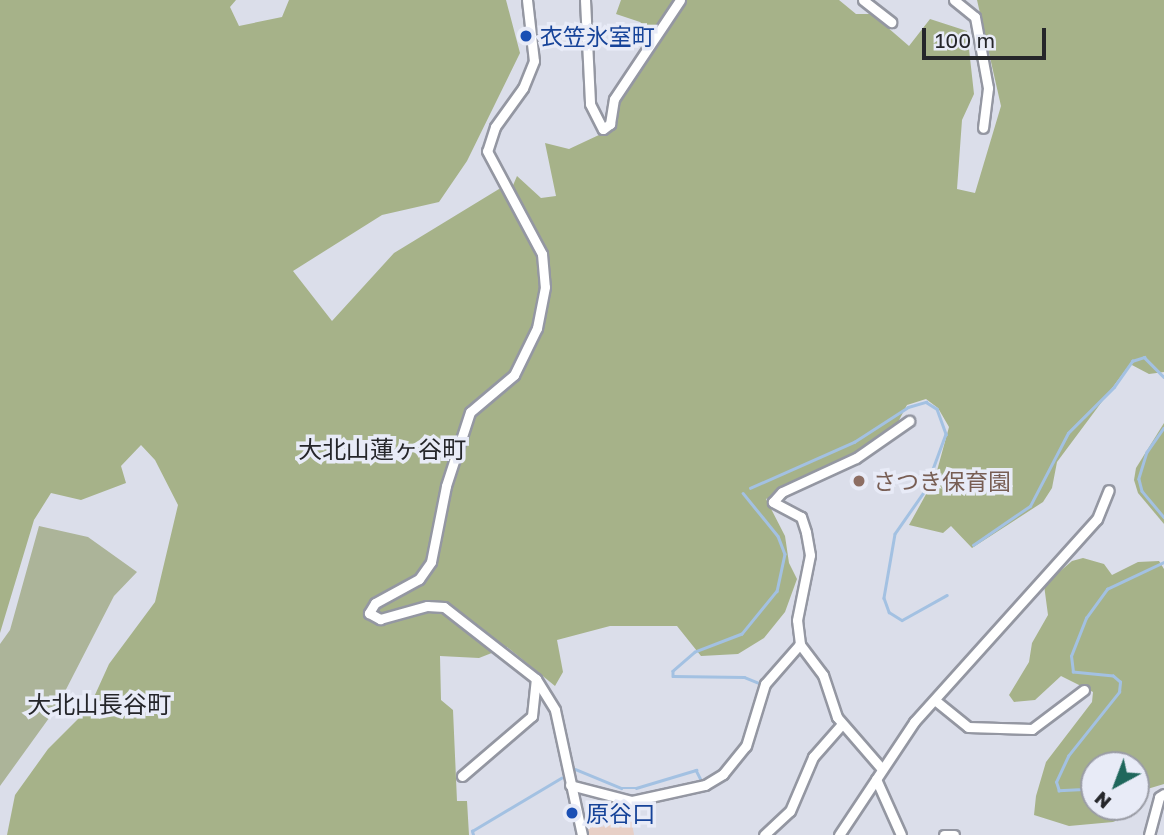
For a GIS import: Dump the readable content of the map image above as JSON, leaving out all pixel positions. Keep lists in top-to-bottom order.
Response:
{
  "districts": ["大北山蓮ヶ谷町", "大北山長谷町"],
  "places": ["衣笠氷室町", "さつき保育園", "原谷口"],
  "scale_bar": "100 m",
  "north": "bottom left"
}
